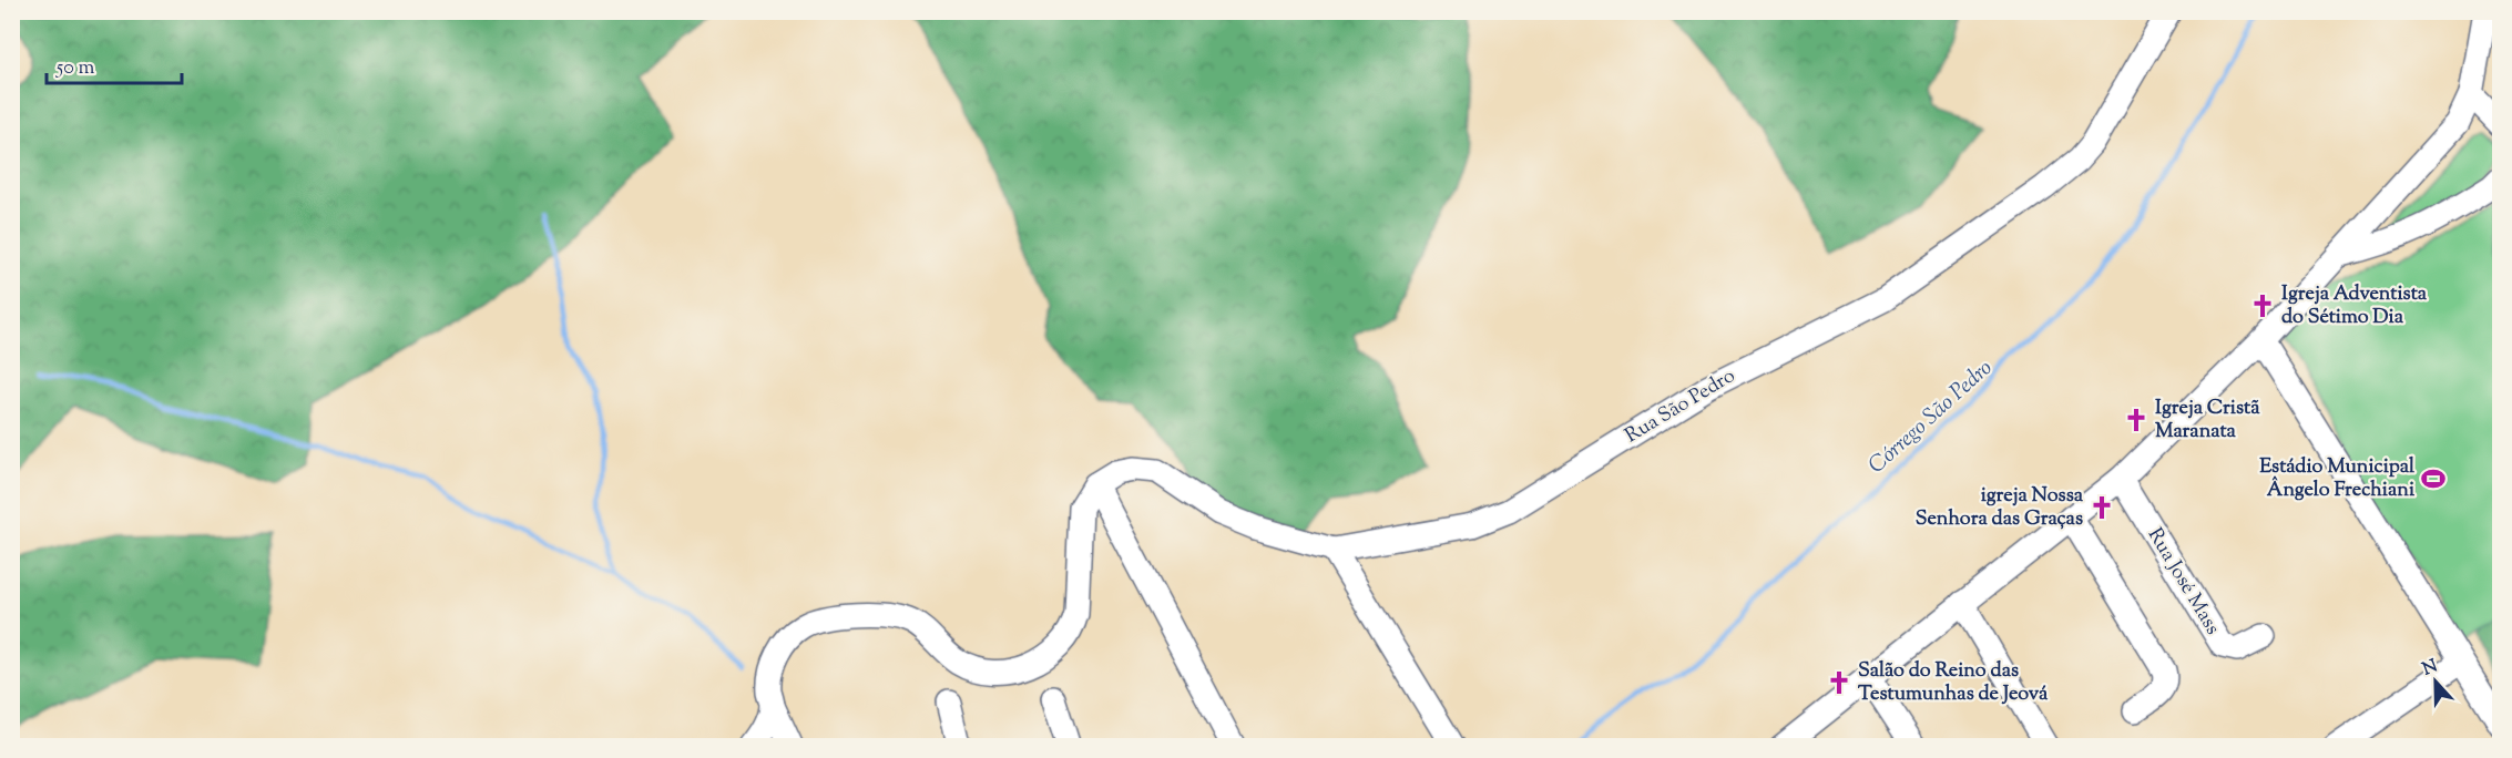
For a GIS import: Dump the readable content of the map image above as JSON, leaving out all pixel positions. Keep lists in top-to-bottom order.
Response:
{
  "streets": {
    "street": ["Rua São Pedro", "Rua José Mass"]
  },
  "water": ["Córrego São Pedro"],
  "places": {
    "church": [
      "Igreja Adventista do Sétimo Dia",
      "Igreja Cristã Maranata",
      "igreja Nossa Senhora das Graças",
      "Salão do Reino das Testumunhas de Jeová"
    ],
    "sports": ["Estádio Municipal Ângelo Frechiani"]
  },
  "scale_bar": "50 m",
  "north": "top"
}
